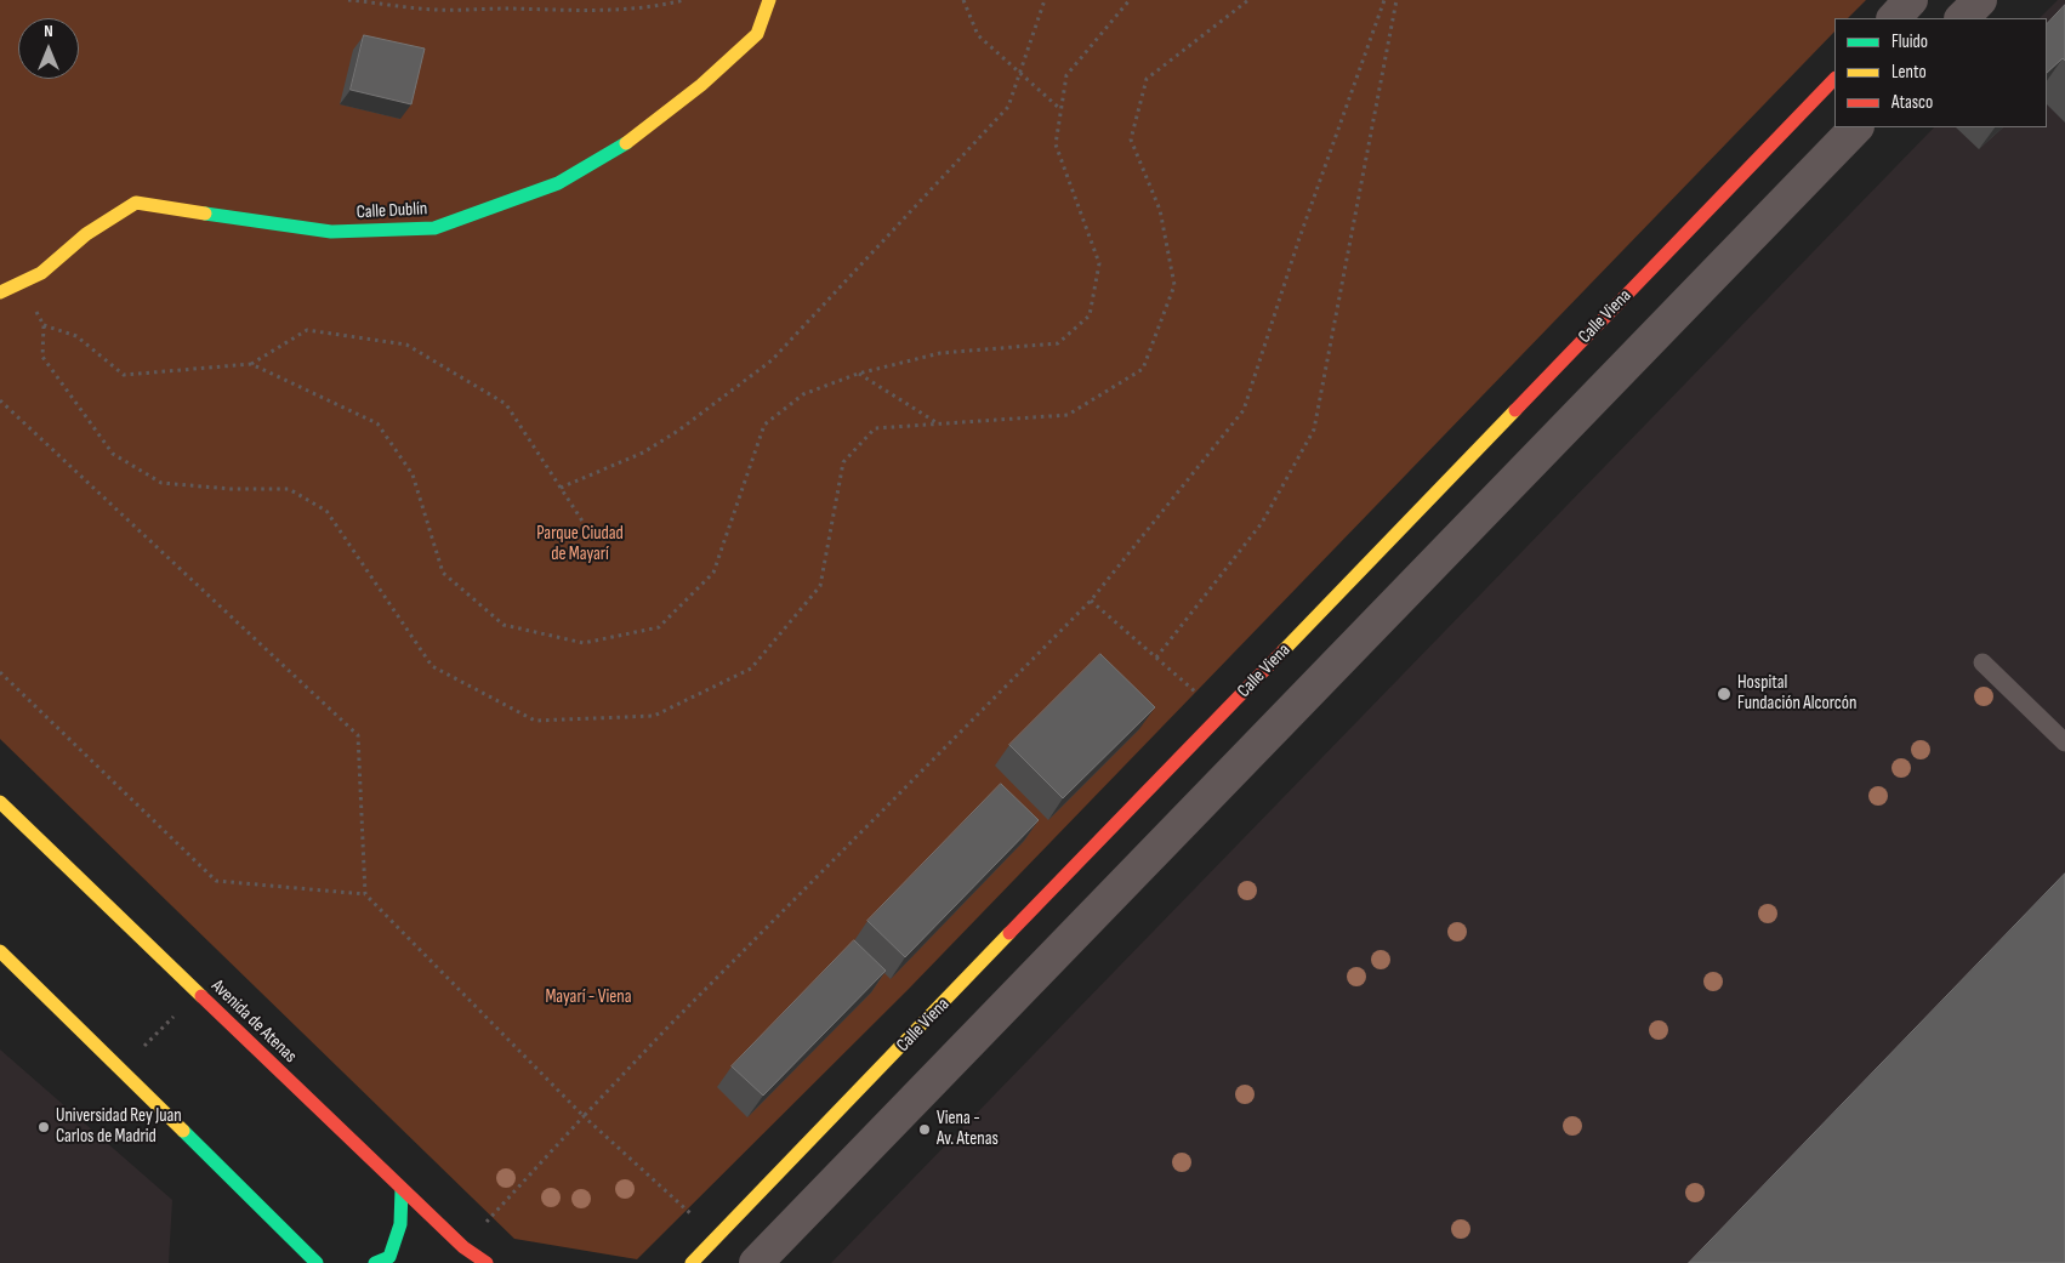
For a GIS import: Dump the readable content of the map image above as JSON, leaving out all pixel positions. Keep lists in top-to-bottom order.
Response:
{
  "streets": {
    "street": ["Calle Dublín", "Calle Viena", "Avenida de Atenas"]
  },
  "parks": ["Parque Ciudad de Mayarí", "Mayarí - Viena"],
  "places": ["Hospital Fundación Alcorcón", "Universidad Rey Juan Carlos de Madrid", "Viena - Av. Atenas"],
  "legend": ["Fluido", "Lento", "Atasco"],
  "north": "top"
}
